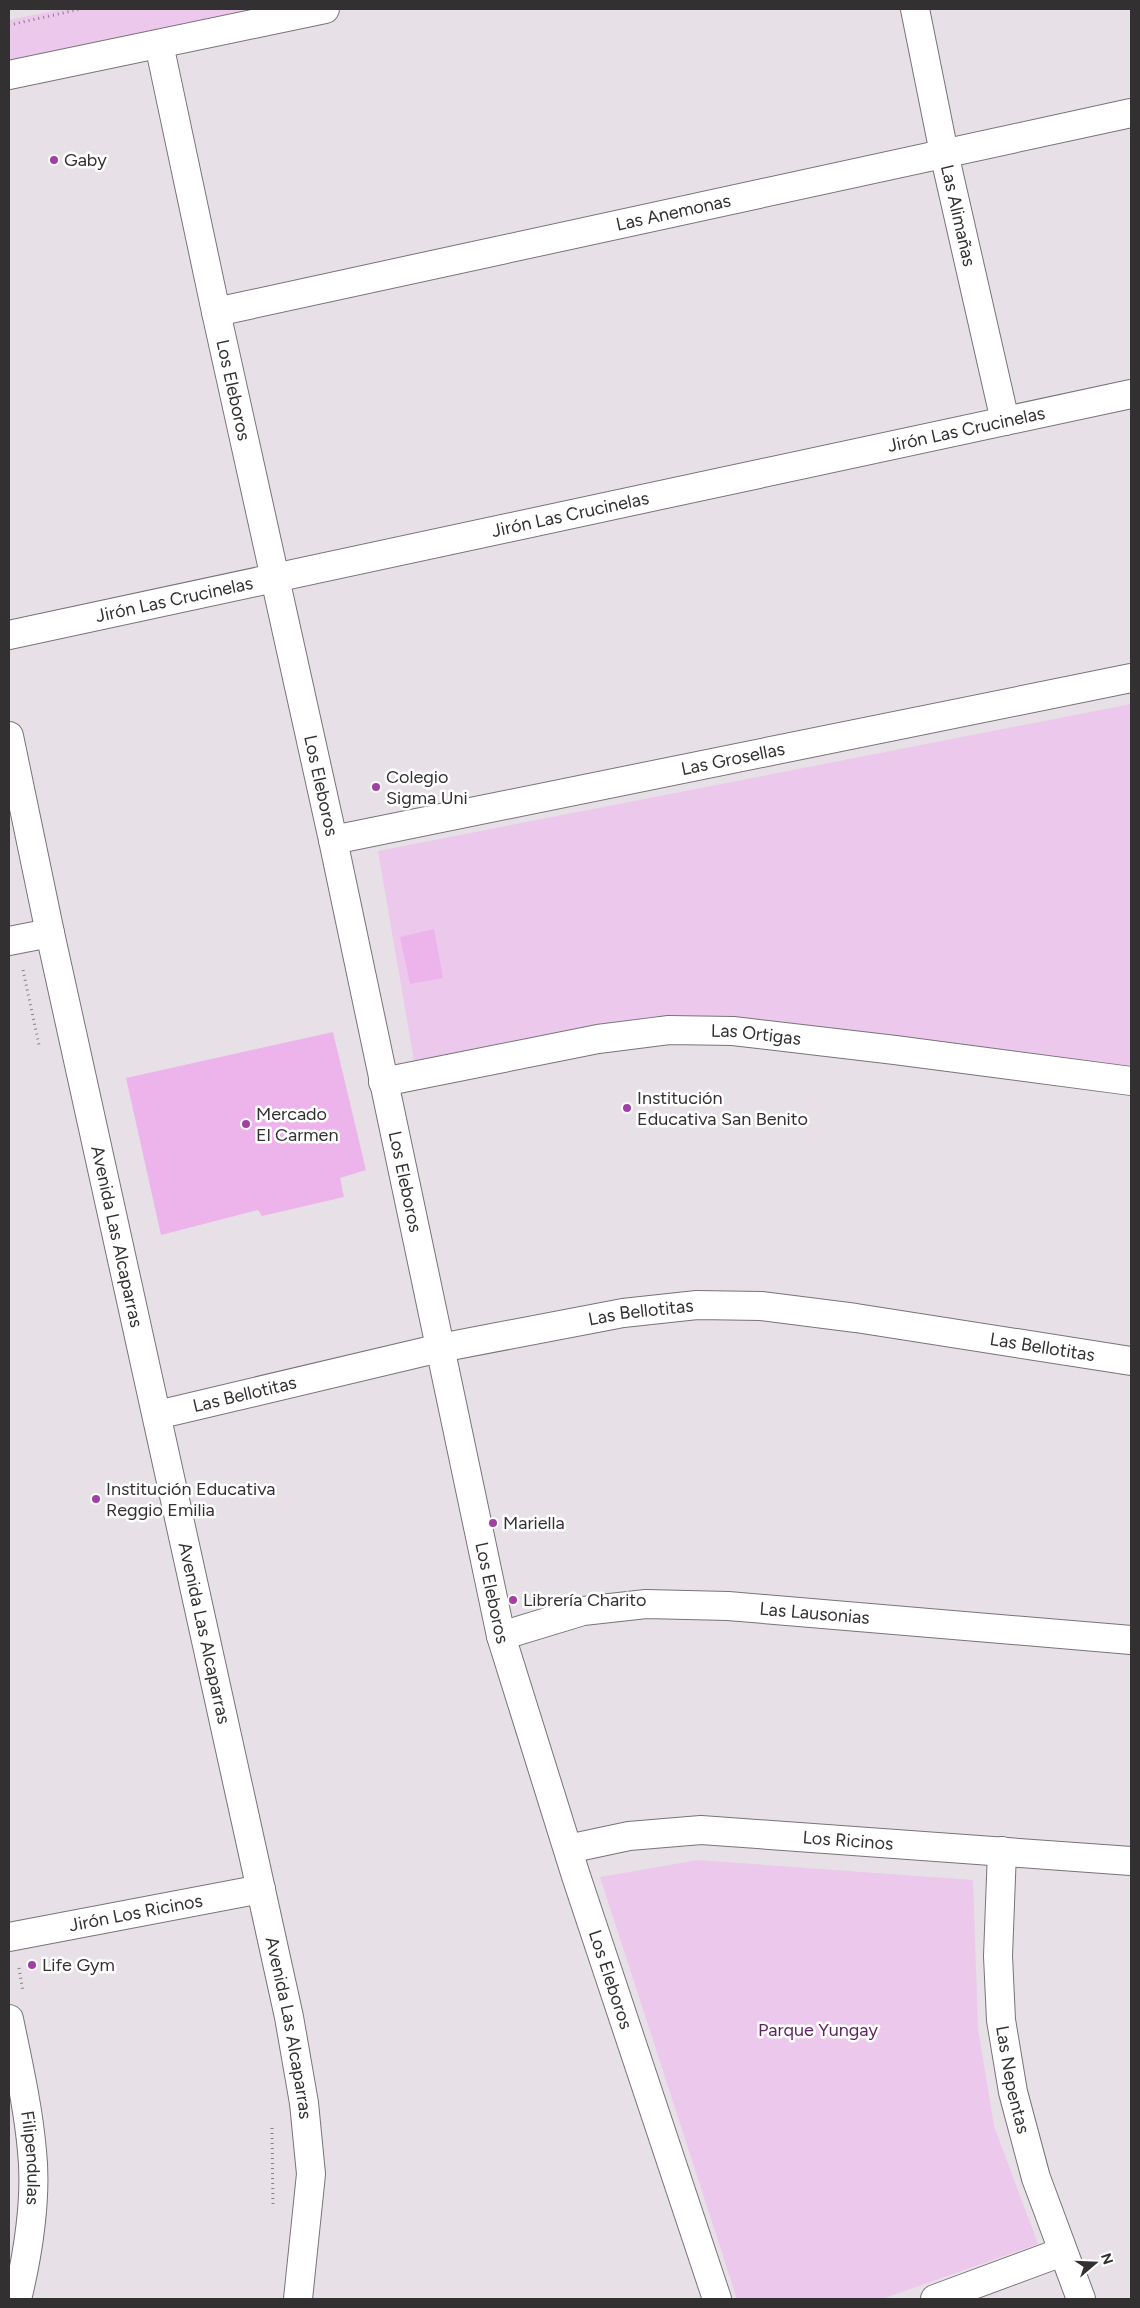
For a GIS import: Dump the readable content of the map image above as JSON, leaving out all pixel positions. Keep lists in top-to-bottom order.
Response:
{
  "streets": {
    "street": [
      "Las Anemonas",
      "Las Alimañas",
      "Los Eleboros",
      "Jirón Las Crucinelas",
      "Las Grosellas",
      "Las Ortigas",
      "Avenida Las Alcaparras",
      "Las Bellotitas",
      "Las Lausonias",
      "Los Ricinos",
      "Jirón Los Ricinos",
      "Las Nepentas",
      "Filipendulas"
    ]
  },
  "crossings": [
    ["Las Anemonas", "Las Alimañas"],
    ["Las Anemonas", "Los Eleboros"],
    ["Las Alimañas", "Jirón Las Crucinelas"],
    ["Los Eleboros", "Jirón Las Crucinelas"],
    ["Los Eleboros", "Las Grosellas"],
    ["Los Eleboros", "Las Ortigas"],
    ["Los Eleboros", "Las Bellotitas"],
    ["Los Eleboros", "Las Lausonias"],
    ["Los Eleboros", "Los Ricinos"],
    ["Avenida Las Alcaparras", "Las Bellotitas"],
    ["Avenida Las Alcaparras", "Jirón Los Ricinos"],
    ["Los Ricinos", "Las Nepentas"]
  ],
  "parks": ["Parque Yungay"],
  "places": [
    "Gaby",
    "Colegio Sigma Uni",
    "Institución Educativa San Benito",
    "Mercado El Carmen",
    "Institución Educativa Reggio Emilia",
    "Mariella",
    "Librería Charito",
    "Life Gym"
  ],
  "north": "right"
}
